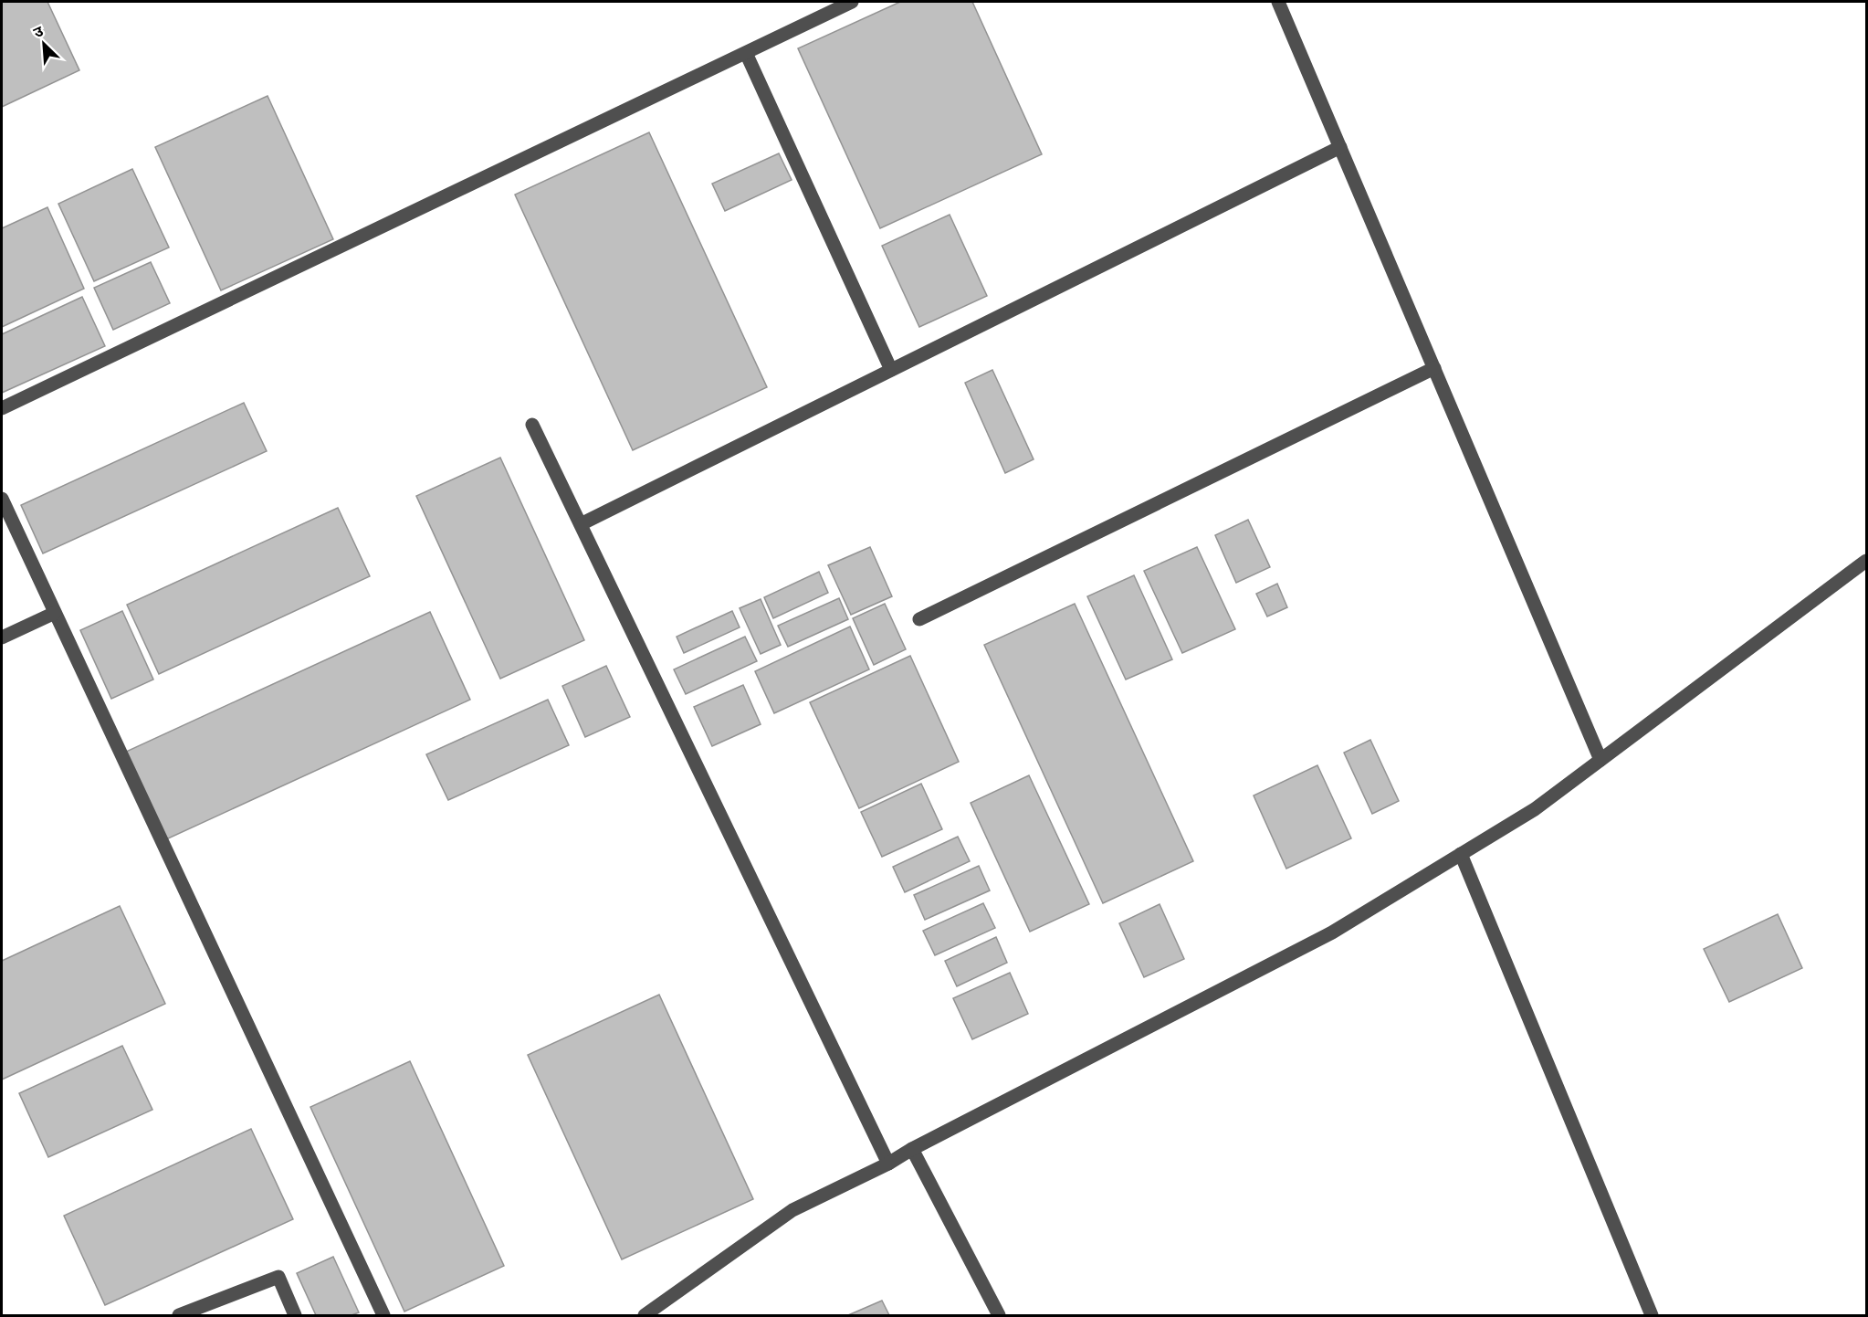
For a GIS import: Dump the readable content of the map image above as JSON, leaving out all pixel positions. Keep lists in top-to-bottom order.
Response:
{
  "north": "top left"
}
